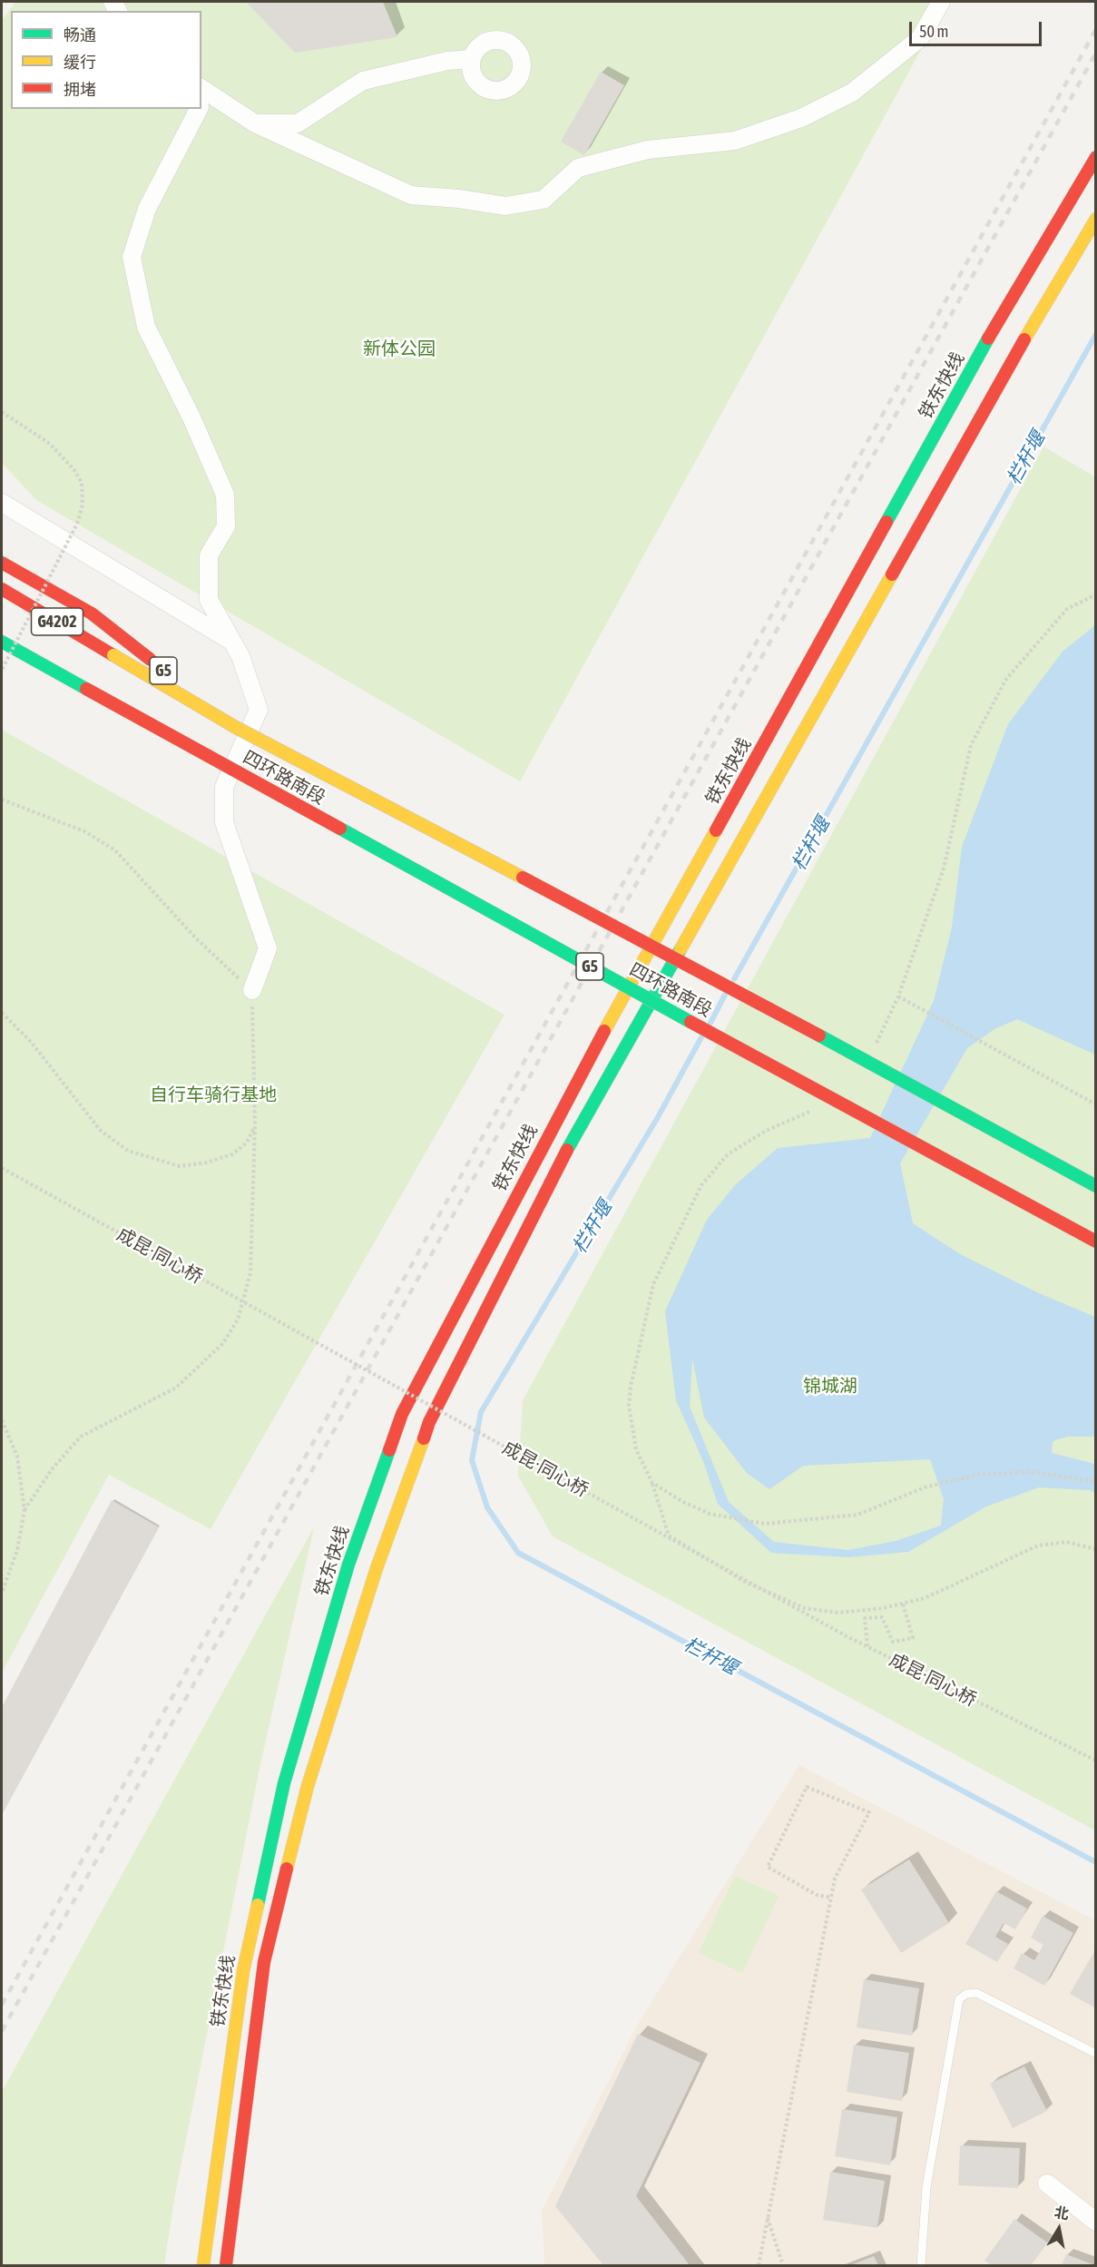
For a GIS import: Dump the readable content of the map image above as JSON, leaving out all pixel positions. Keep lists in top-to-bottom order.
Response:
{
  "streets": {
    "main road": [
      "铁东快线",
      "G4202",
      "G5",
      "四环路南段"
    ],
    "path": ["成昆·同心桥"]
  },
  "crossings": [
    ["G4202", "G5"],
    ["G4202", "四环路南段"],
    ["G5", "四环路南段"]
  ],
  "water": ["栏杆堰"],
  "parks": ["新体公园", "自行车骑行基地", "锦城湖"],
  "legend": ["畅通", "缓行", "拥堵"],
  "scale_bar": "50 m",
  "north": "top"
}
